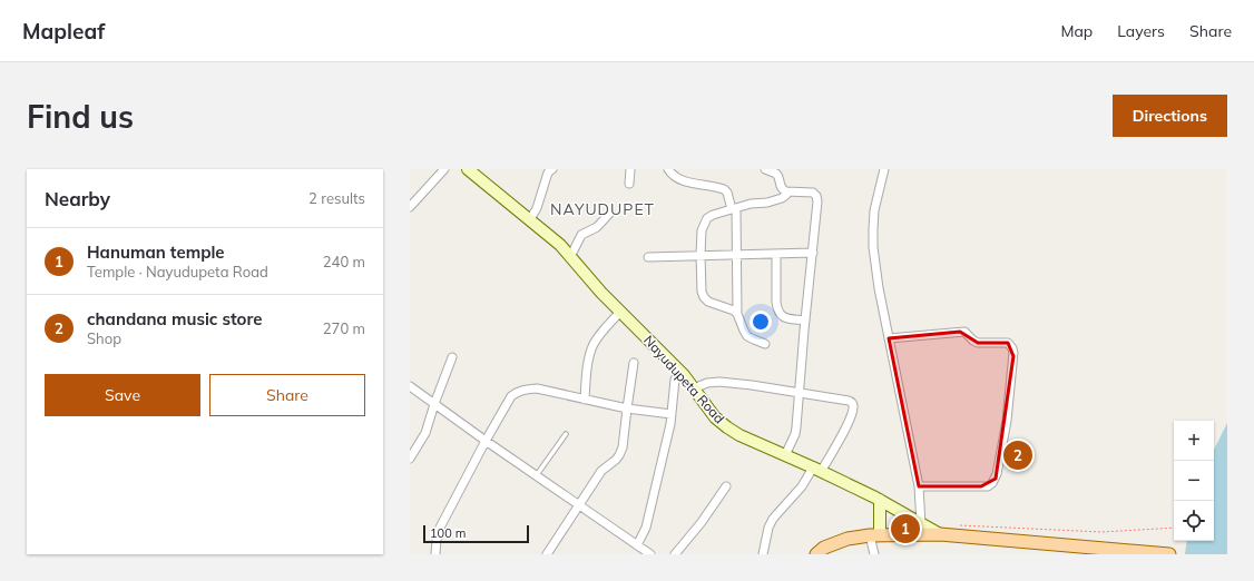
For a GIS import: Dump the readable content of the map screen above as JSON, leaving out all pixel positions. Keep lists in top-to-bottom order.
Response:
{
  "streets": {
    "street": ["Nayudupeta Road"]
  },
  "districts": ["NAYUDUPET"],
  "scale_bar": "100 m",
  "page": {
    "header": "Mapleaf",
    "nav": ["Map", "Layers", "Share"],
    "buttons": [
      "Directions",
      ["Save", "Share"]
    ],
    "title": "Find us",
    "heading": ["Nearby", "2 results"],
    "list": [
      {
        "mark": "1",
        "name": "Hanuman temple",
        "note": "Temple · Nayudupeta Road",
        "value": "240 m"
      },
      {
        "mark": "2",
        "name": "chandana music store",
        "note": "Shop",
        "value": "270 m"
      }
    ],
    "map_buttons": ["+", "−"],
    "pins": ["2", "1"],
    "scale": "100 m"
  }
}
